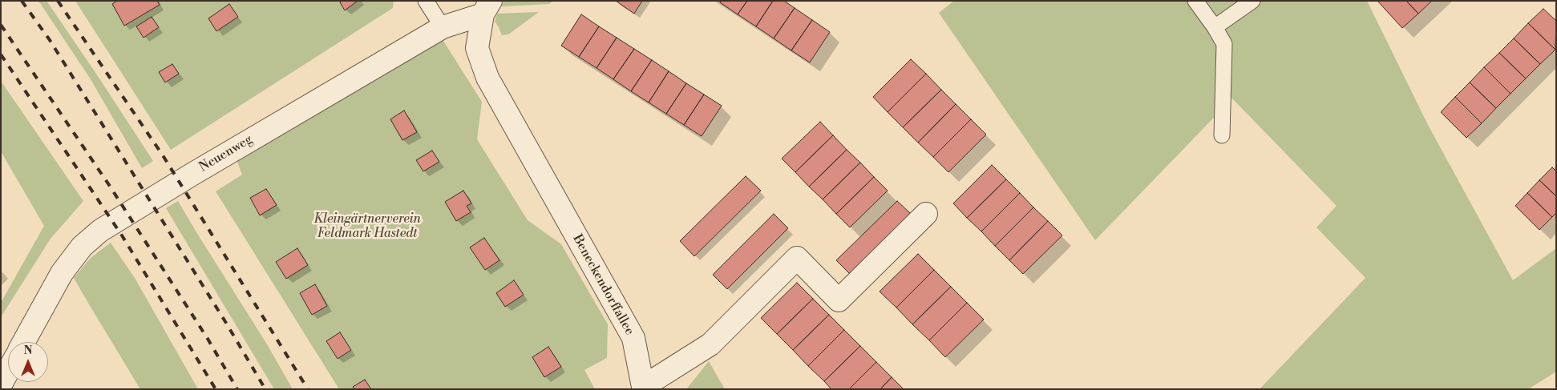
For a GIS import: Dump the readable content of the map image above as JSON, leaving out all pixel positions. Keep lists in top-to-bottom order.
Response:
{
  "streets": {
    "street": ["Neuenweg", "Beneckendorffallee"]
  },
  "crossings": [
    ["Neuenweg", "Beneckendorffallee"]
  ],
  "parks": ["Kleingärtnerverein Feldmark Hastedt"],
  "north": "top"
}
